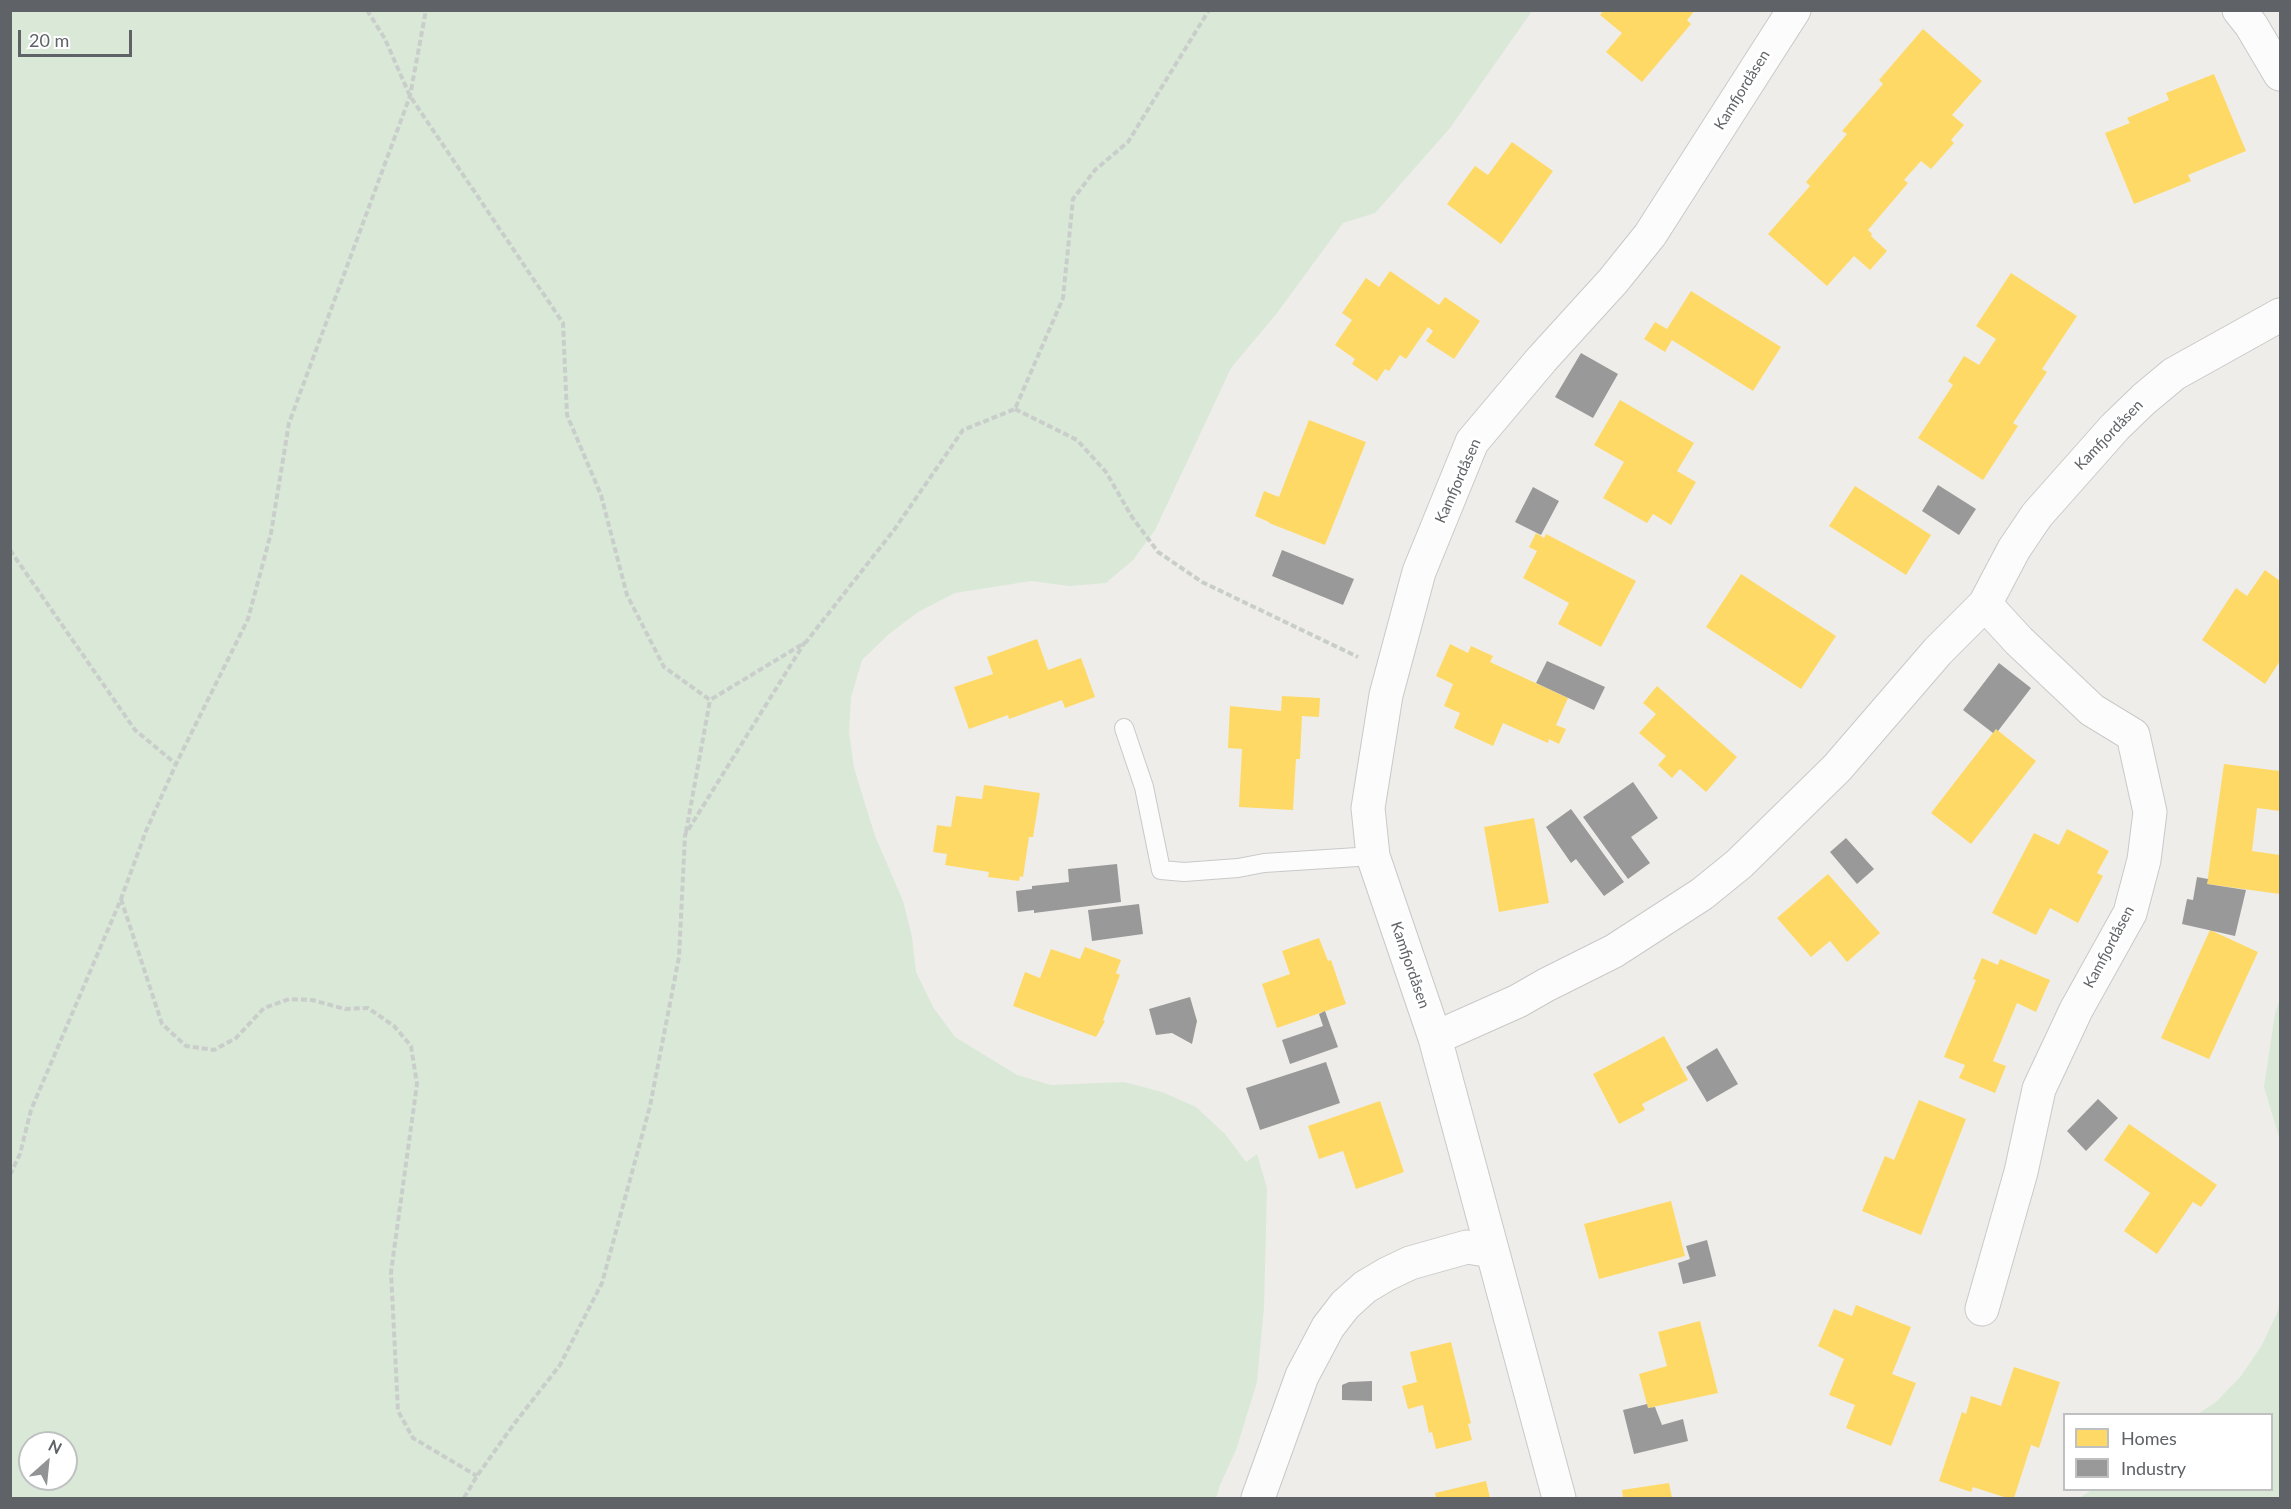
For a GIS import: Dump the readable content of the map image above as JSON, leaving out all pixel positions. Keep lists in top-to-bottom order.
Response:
{
  "streets": {
    "street": ["Kamfjordåsen"]
  },
  "legend": ["Homes", "Industry"],
  "scale_bar": "20 m",
  "north": "top right"
}
